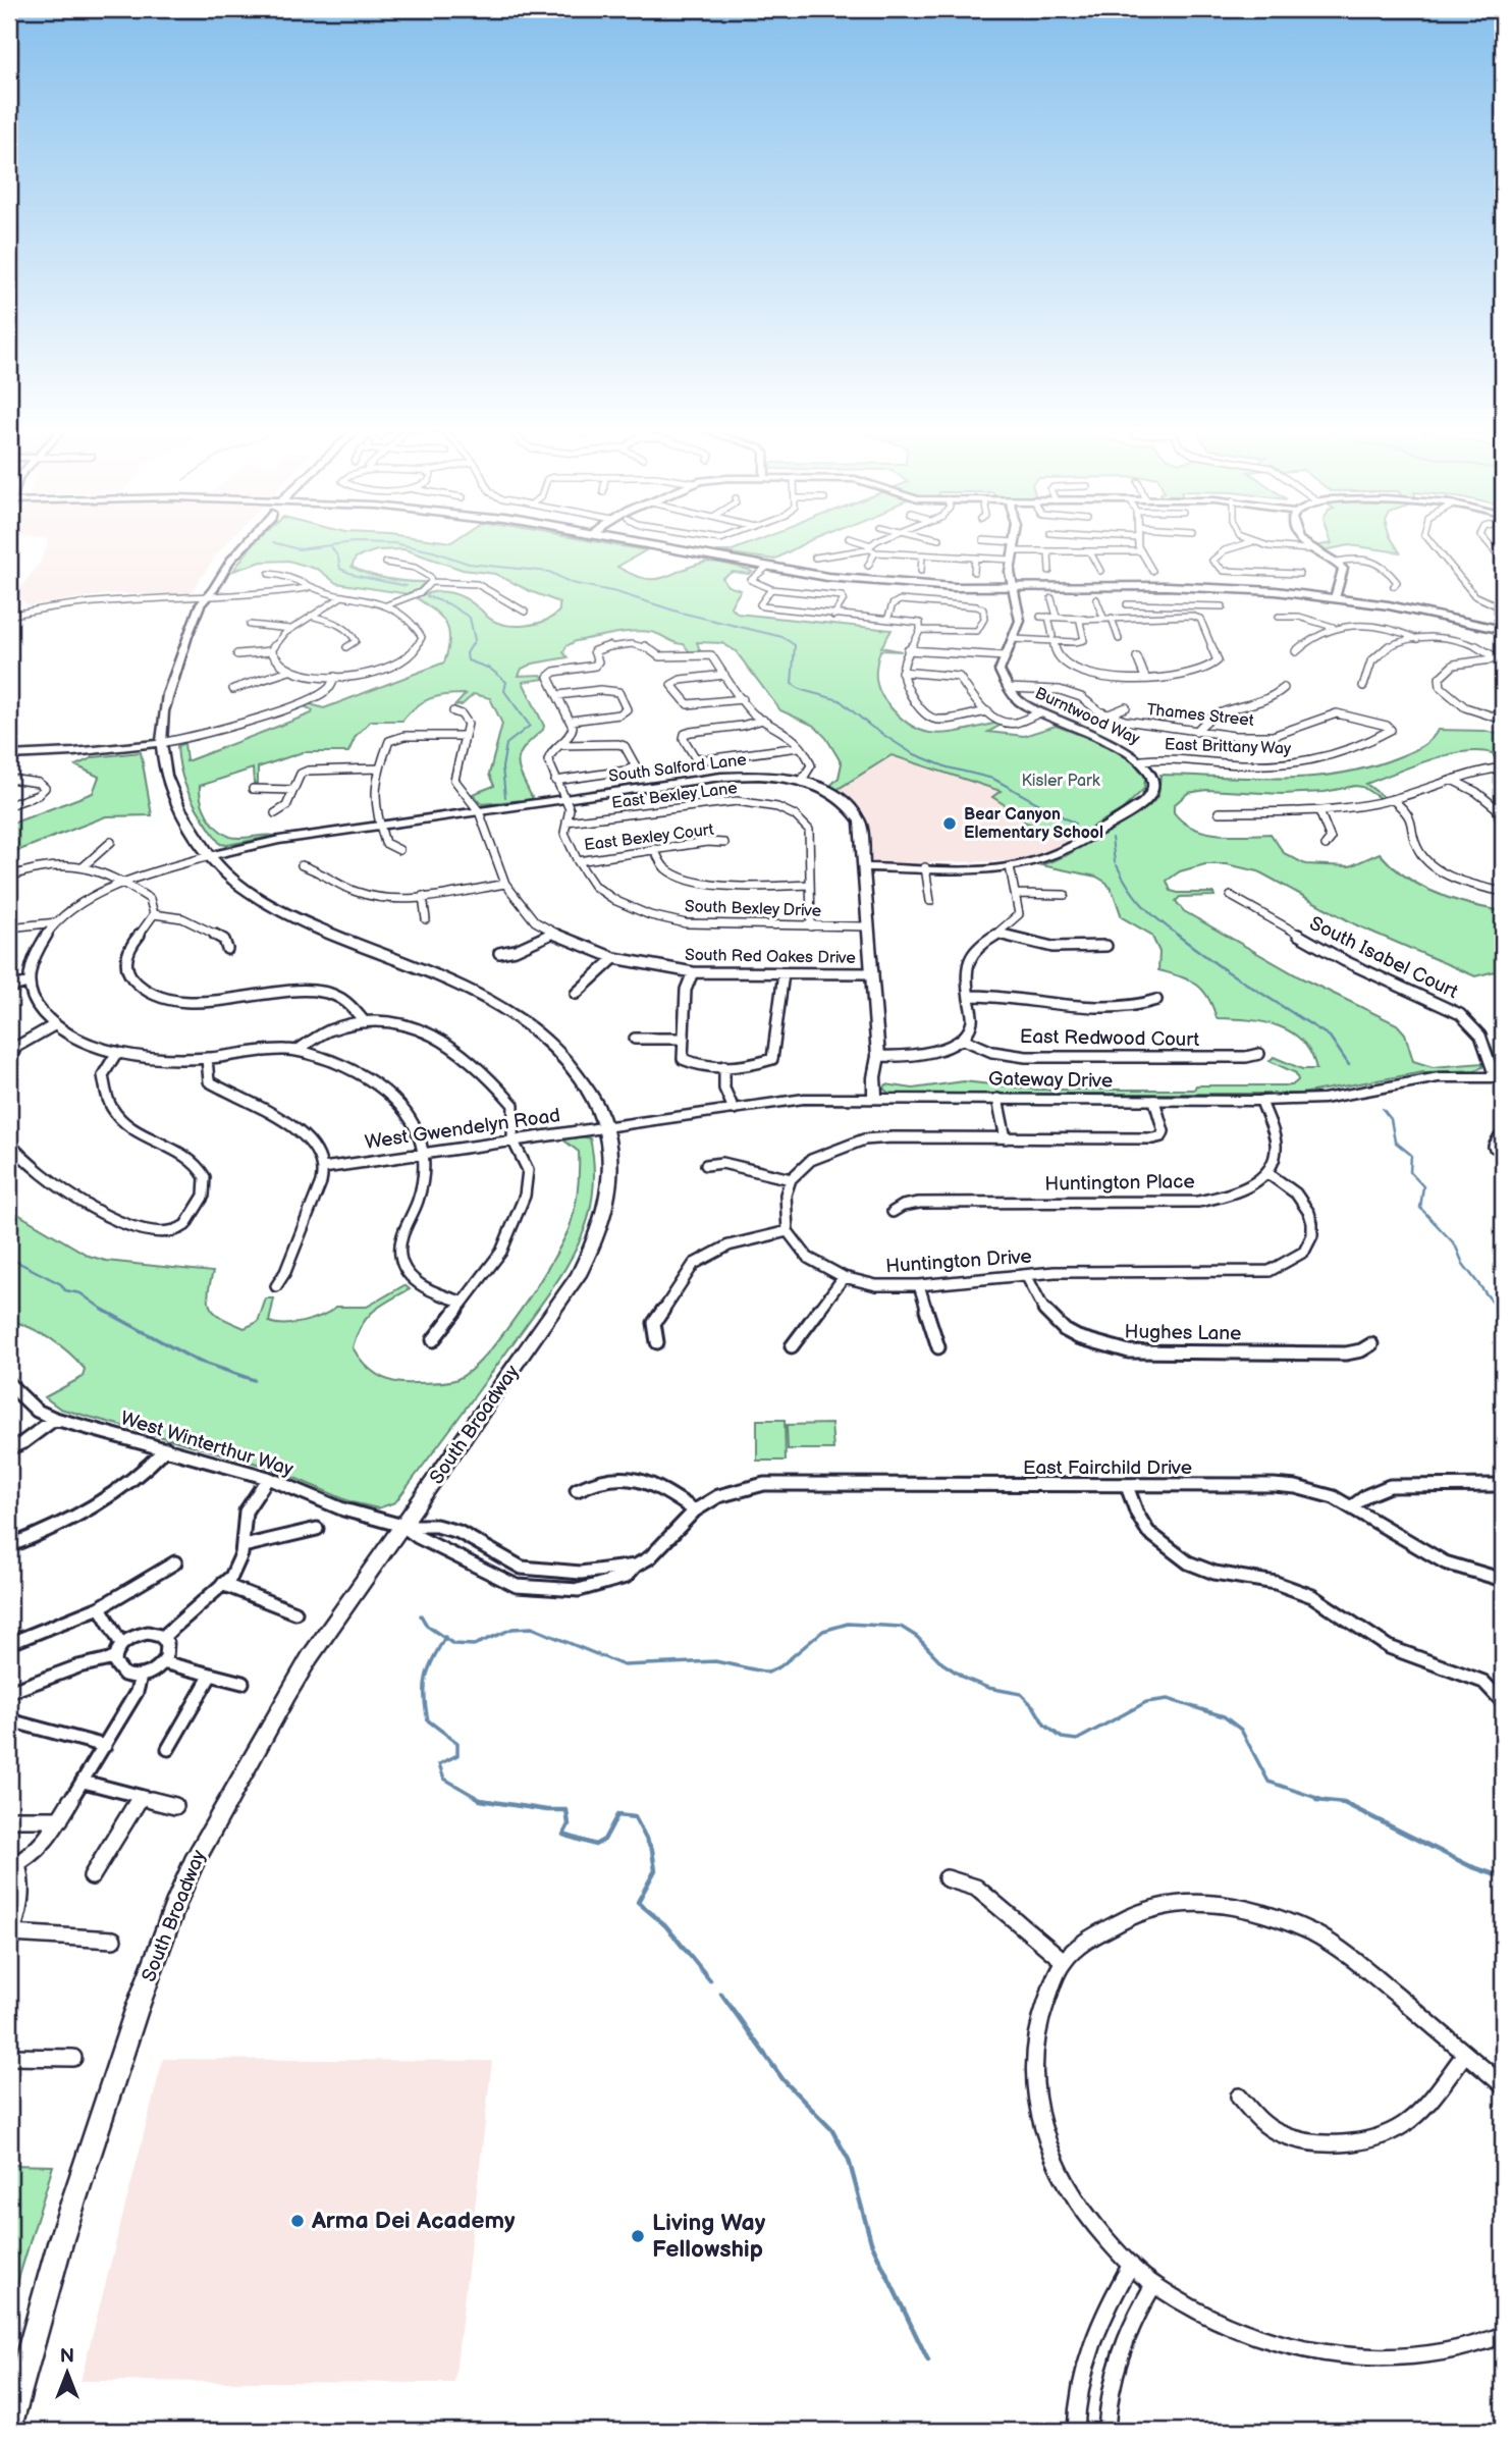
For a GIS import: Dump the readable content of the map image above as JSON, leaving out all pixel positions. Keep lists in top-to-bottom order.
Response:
{
  "streets": {
    "street": [
      "Thames Street",
      "Burntwood Way",
      "East Brittany Way",
      "South Salford Lane",
      "East Bexley Lane",
      "East Bexley Court",
      "South Bexley Drive",
      "South Red Oakes Drive",
      "South Isabel Court",
      "East Redwood Court",
      "Gateway Drive",
      "West Gwendelyn Road",
      "Huntington Place",
      "Huntington Drive",
      "Hughes Lane",
      "South Broadway",
      "West Winterthur Way",
      "East Fairchild Drive"
    ]
  },
  "crossings": [
    ["Thames Street", "Burntwood Way"],
    ["Thames Street", "East Brittany Way"],
    ["Burntwood Way", "East Brittany Way"],
    ["Burntwood Way", "South Salford Lane"],
    ["South Salford Lane", "South Bexley Drive"],
    ["South Salford Lane", "South Red Oakes Drive"],
    ["South Salford Lane", "Gateway Drive"],
    ["South Salford Lane", "South Broadway"],
    ["East Bexley Lane", "South Bexley Drive"],
    ["East Bexley Court", "South Bexley Drive"],
    ["South Isabel Court", "Gateway Drive"],
    ["Gateway Drive", "West Gwendelyn Road"],
    ["Gateway Drive", "South Broadway"],
    ["West Gwendelyn Road", "South Broadway"],
    ["Huntington Place", "Huntington Drive"],
    ["Huntington Drive", "Hughes Lane"],
    ["South Broadway", "West Winterthur Way"],
    ["South Broadway", "East Fairchild Drive"],
    ["West Winterthur Way", "East Fairchild Drive"]
  ],
  "parks": ["Kisler Park"],
  "places": ["Bear Canyon Elementary School", "Arma Dei Academy", "Living Way Fellowship"],
  "north": "top"
}
